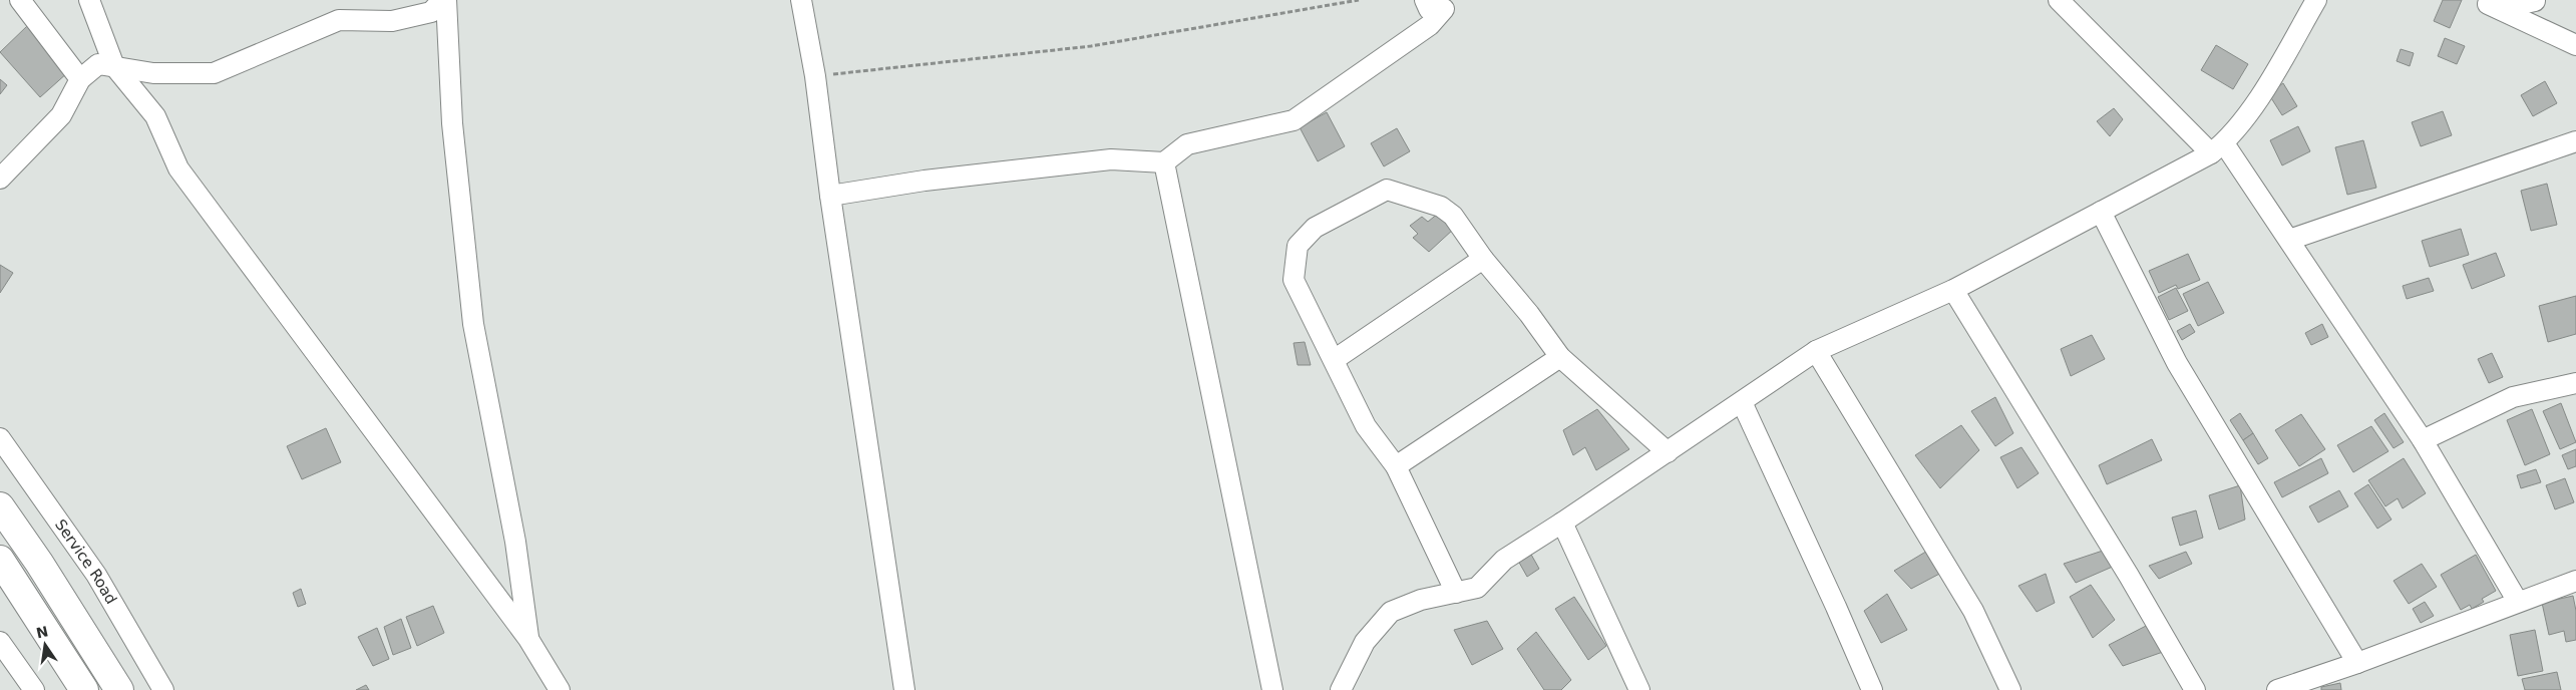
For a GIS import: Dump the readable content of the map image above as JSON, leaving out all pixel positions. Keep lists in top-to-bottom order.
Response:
{
  "streets": {
    "street": ["Service Road"]
  },
  "north": "top"
}
